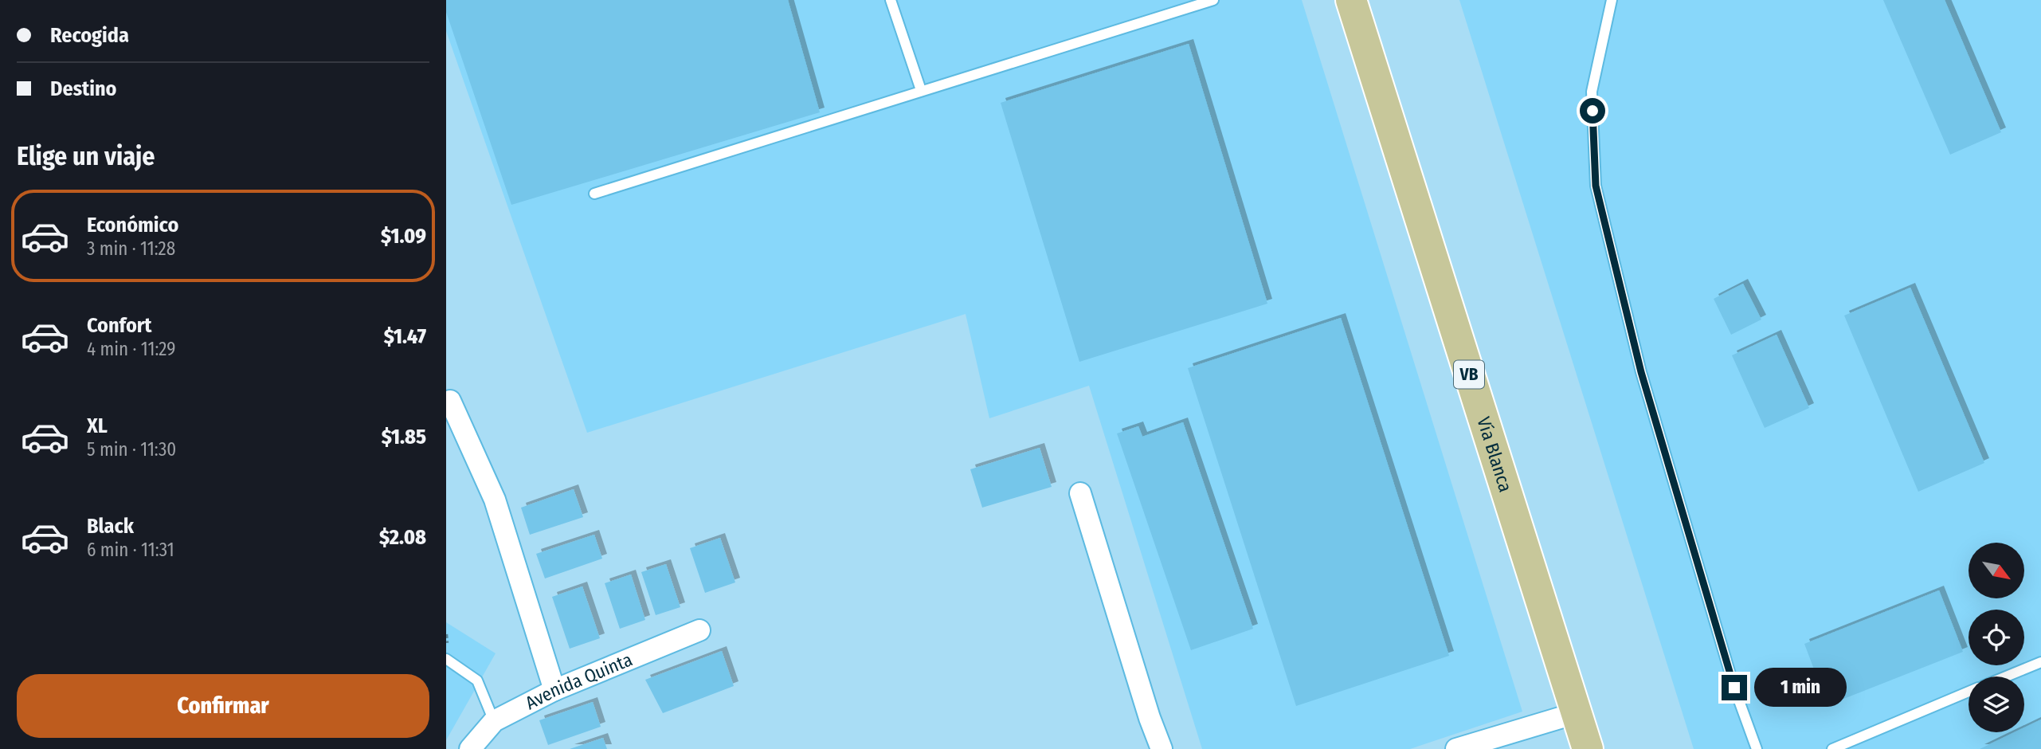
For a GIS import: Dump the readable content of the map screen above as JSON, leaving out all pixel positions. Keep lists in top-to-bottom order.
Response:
{
  "streets": {
    "main road": ["VB", "Vía Blanca"],
    "street": ["Avenida Quinta"]
  },
  "north": "bottom right",
  "page": {
    "banner": ["Recogida", "Destino"],
    "heading": "Elige un viaje",
    "list": [
      {
        "name": "Económico",
        "note": "3 min · 11:28",
        "value": "$1.09"
      },
      {
        "name": "Confort",
        "note": "4 min · 11:29",
        "value": "$1.47"
      },
      {
        "name": "XL",
        "note": "5 min · 11:30",
        "value": "$1.85"
      },
      {
        "name": "Black",
        "note": "6 min · 11:31",
        "value": "$2.08"
      }
    ],
    "buttons": "Confirmar",
    "bubble": "1 min"
  }
}
